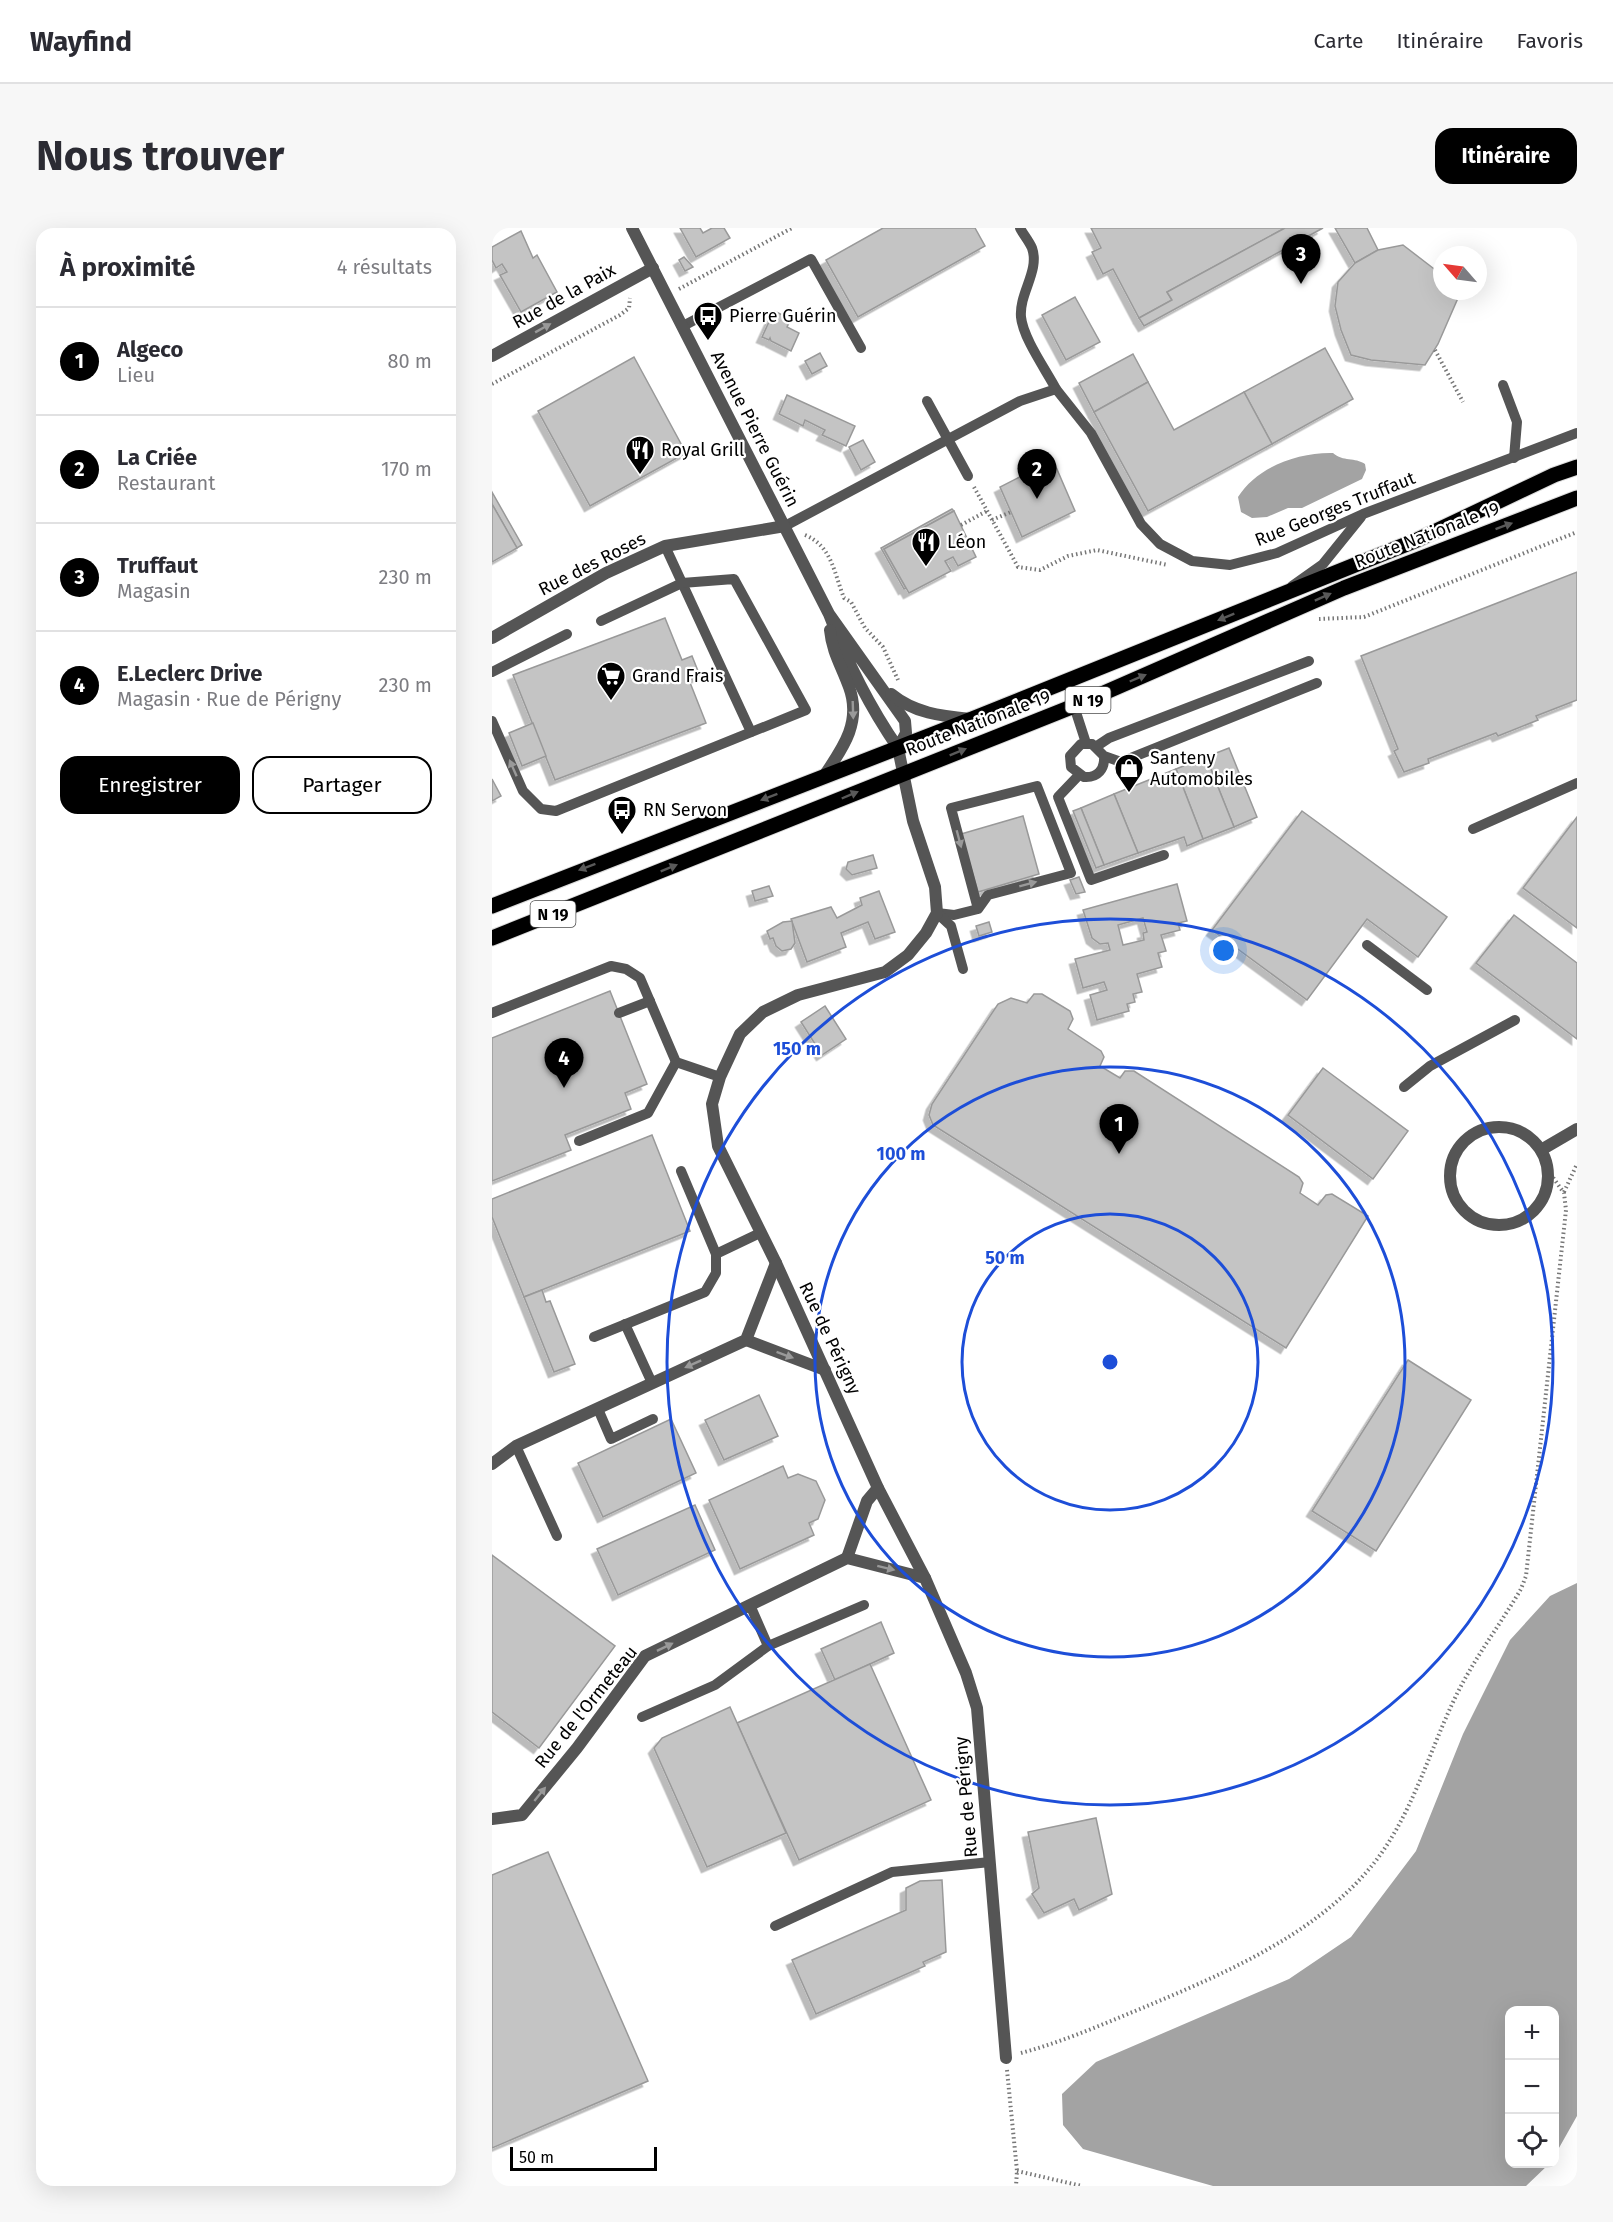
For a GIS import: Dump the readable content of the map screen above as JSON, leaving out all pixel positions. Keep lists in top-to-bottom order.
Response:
{
  "streets": {
    "main road": ["Route Nationale 19", "N 19"],
    "street": [
      "Rue de la Paix",
      "Avenue Pierre Guérin",
      "Rue des Roses",
      "Rue de Périgny",
      "Rue de l'Ormeteau"
    ],
    "lane": ["Rue Georges Truffaut"]
  },
  "crossings": [
    ["Rue de la Paix", "Avenue Pierre Guérin"],
    ["Avenue Pierre Guérin", "Route Nationale 19"],
    ["Avenue Pierre Guérin", "Rue des Roses"]
  ],
  "one_way": ["Rue de la Paix", "Rue de l'Ormeteau"],
  "places": {
    "bus stop": ["Pierre Guérin", "RN Servon"],
    "restaurant": ["Royal Grill", "Léon"],
    "supermarket": ["Grand Frais"],
    "shop": ["Santeny Automobiles"]
  },
  "scale_bar": "50 m",
  "north": "top left",
  "page": {
    "header": "Wayfind",
    "nav": ["Carte", "Itinéraire", "Favoris"],
    "buttons": [
      "Itinéraire",
      ["Enregistrer", "Partager"]
    ],
    "title": "Nous trouver",
    "heading": ["À proximité", "4 résultats"],
    "pins": [
      "3",
      "2",
      "4",
      "1"
    ],
    "list": [
      {
        "mark": "1",
        "name": "Algeco",
        "note": "Lieu",
        "value": "80 m"
      },
      {
        "mark": "2",
        "name": "La Criée",
        "note": "Restaurant",
        "value": "170 m"
      },
      {
        "mark": "3",
        "name": "Truffaut",
        "note": "Magasin",
        "value": "230 m"
      },
      {
        "mark": "4",
        "name": "E.Leclerc Drive",
        "note": "Magasin · Rue de Périgny",
        "value": "230 m"
      }
    ],
    "map_buttons": ["+", "−"],
    "scale": "50 m"
  },
  "rings": ["150 m", "100 m", "50 m"]
}
